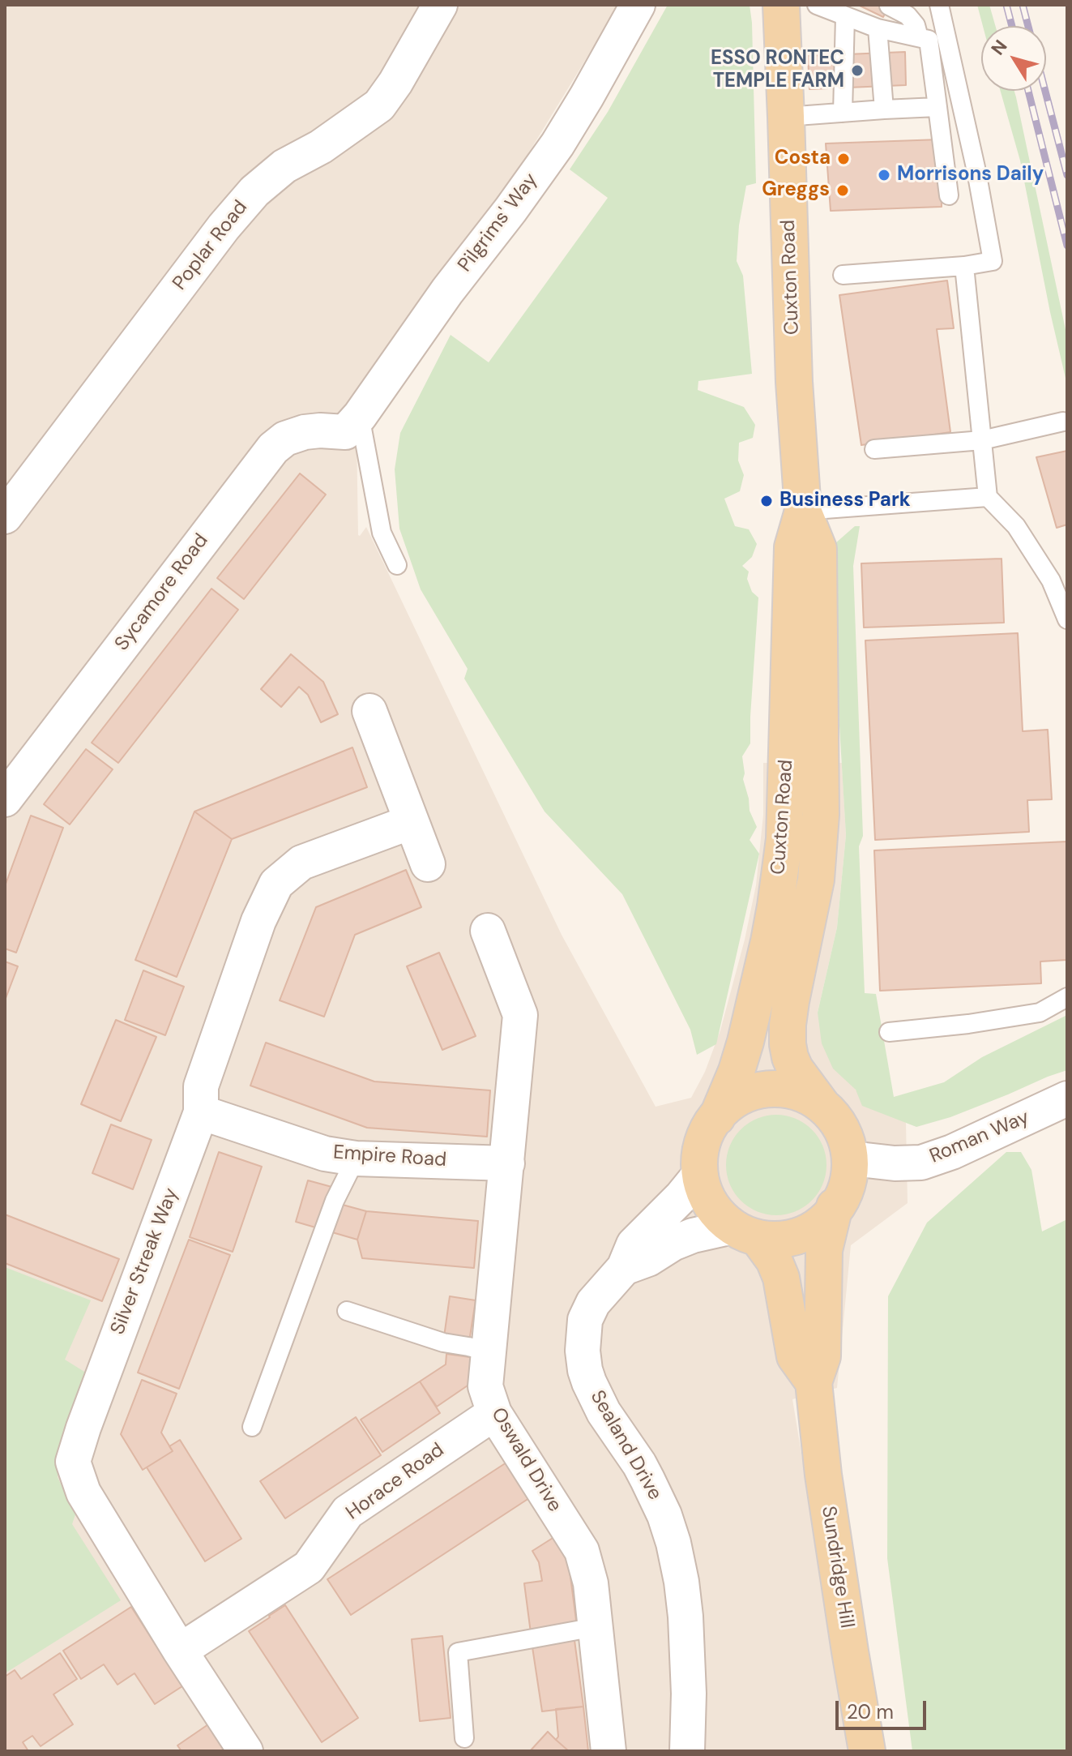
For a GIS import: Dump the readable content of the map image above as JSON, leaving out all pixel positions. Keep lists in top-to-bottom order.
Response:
{
  "streets": {
    "main road": ["Cuxton Road", "Sundridge Hill"],
    "street": [
      "Pilgrims' Way",
      "Poplar Road",
      "Sycamore Road",
      "Roman Way",
      "Empire Road",
      "Silver Streak Way",
      "Sealand Drive",
      "Oswald Drive",
      "Horace Road"
    ]
  },
  "crossings": [
    ["Pilgrims' Way", "Sycamore Road"],
    ["Cuxton Road", "Roman Way"],
    ["Cuxton Road", "Sealand Drive"],
    ["Cuxton Road", "Sundridge Hill"],
    ["Roman Way", "Sealand Drive"],
    ["Roman Way", "Sundridge Hill"],
    ["Empire Road", "Silver Streak Way"],
    ["Empire Road", "Oswald Drive"],
    ["Silver Streak Way", "Horace Road"],
    ["Sealand Drive", "Sundridge Hill"],
    ["Oswald Drive", "Horace Road"]
  ],
  "places": [
    "ESSO RONTEC TEMPLE FARM",
    "Costa",
    "Morrisons Daily",
    "Greggs",
    "Business Park"
  ],
  "scale_bar": "20 m",
  "north": "top left"
}
